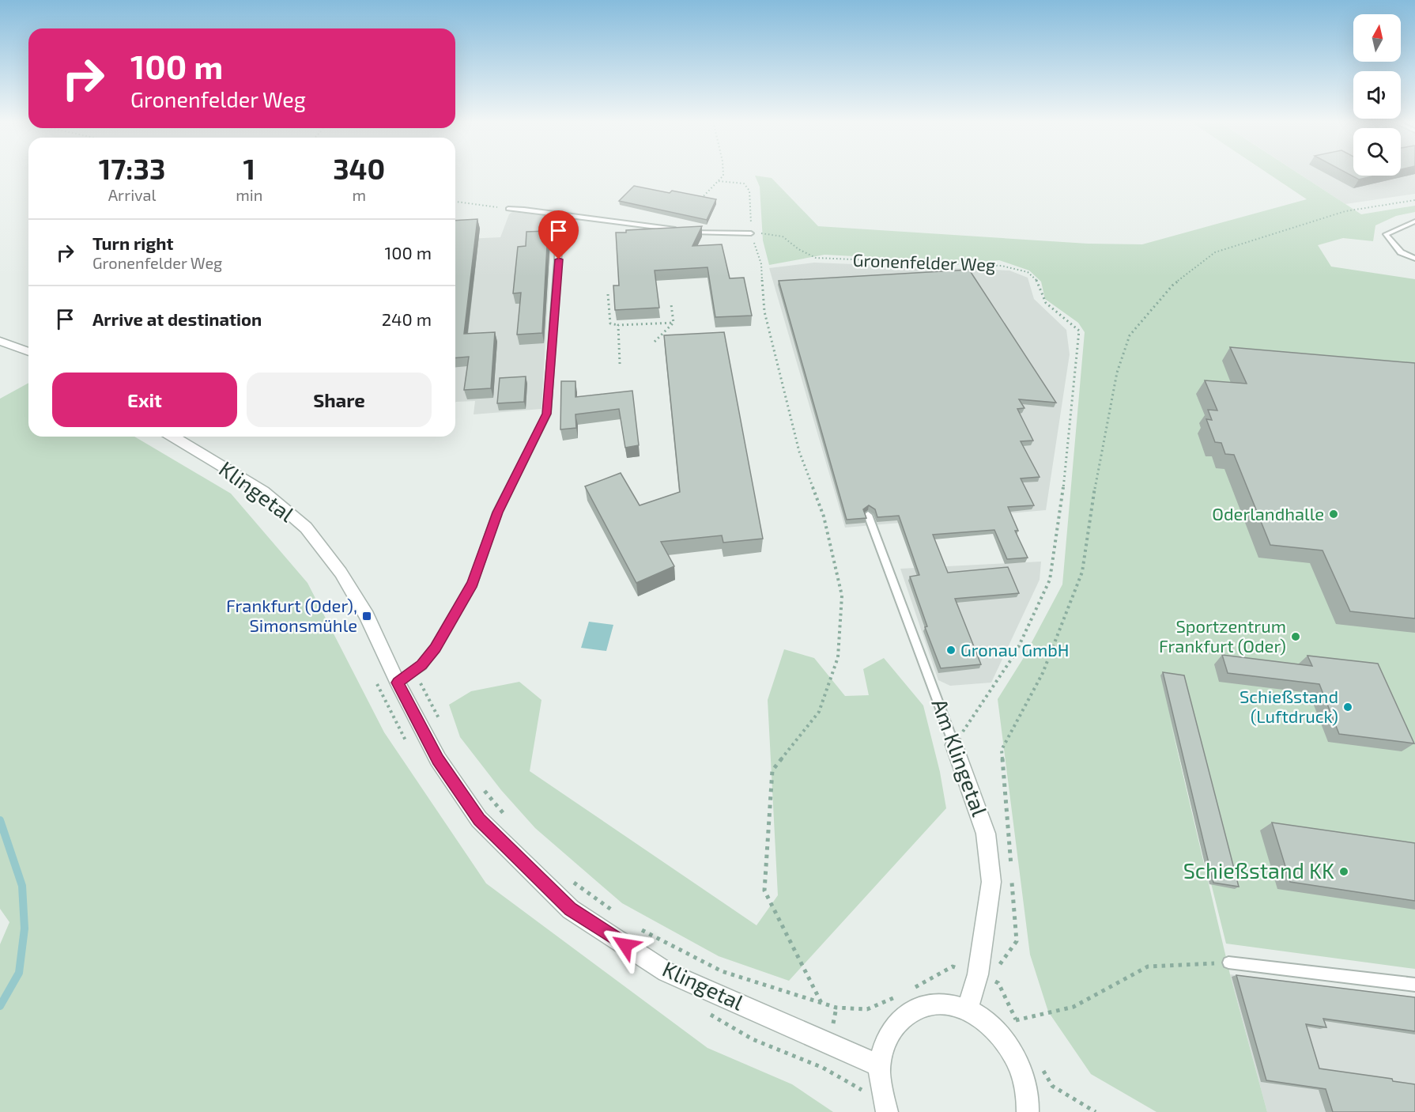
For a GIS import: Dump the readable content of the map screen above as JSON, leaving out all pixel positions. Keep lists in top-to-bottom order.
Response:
{
  "streets": {
    "street": ["Klingetal", "Am Klingetal"],
    "path": ["Gronenfelder Weg"]
  },
  "crossings": [
    ["Gronenfelder Weg", "Am Klingetal"]
  ],
  "places": {
    "other": [
      "Oderlandhalle",
      "Sportzentrum Frankfurt (Oder)",
      "Gronau GmbH",
      "Schießstand (Luftdruck)",
      "Schießstand KK"
    ],
    "transit": ["Frankfurt (Oder), Simonsmühle"]
  },
  "north": "top",
  "page": {
    "turn": ["100 m", "Gronenfelder Weg"],
    "eta": [
      "17:33",
      "Arrival",
      "1",
      "min",
      "340",
      "m"
    ],
    "list": [
      {
        "name": "Turn right",
        "note": "Gronenfelder Weg",
        "value": "100 m"
      },
      {
        "name": "Arrive at destination",
        "value": "240 m"
      }
    ],
    "buttons": ["Exit", "Share"]
  }
}
